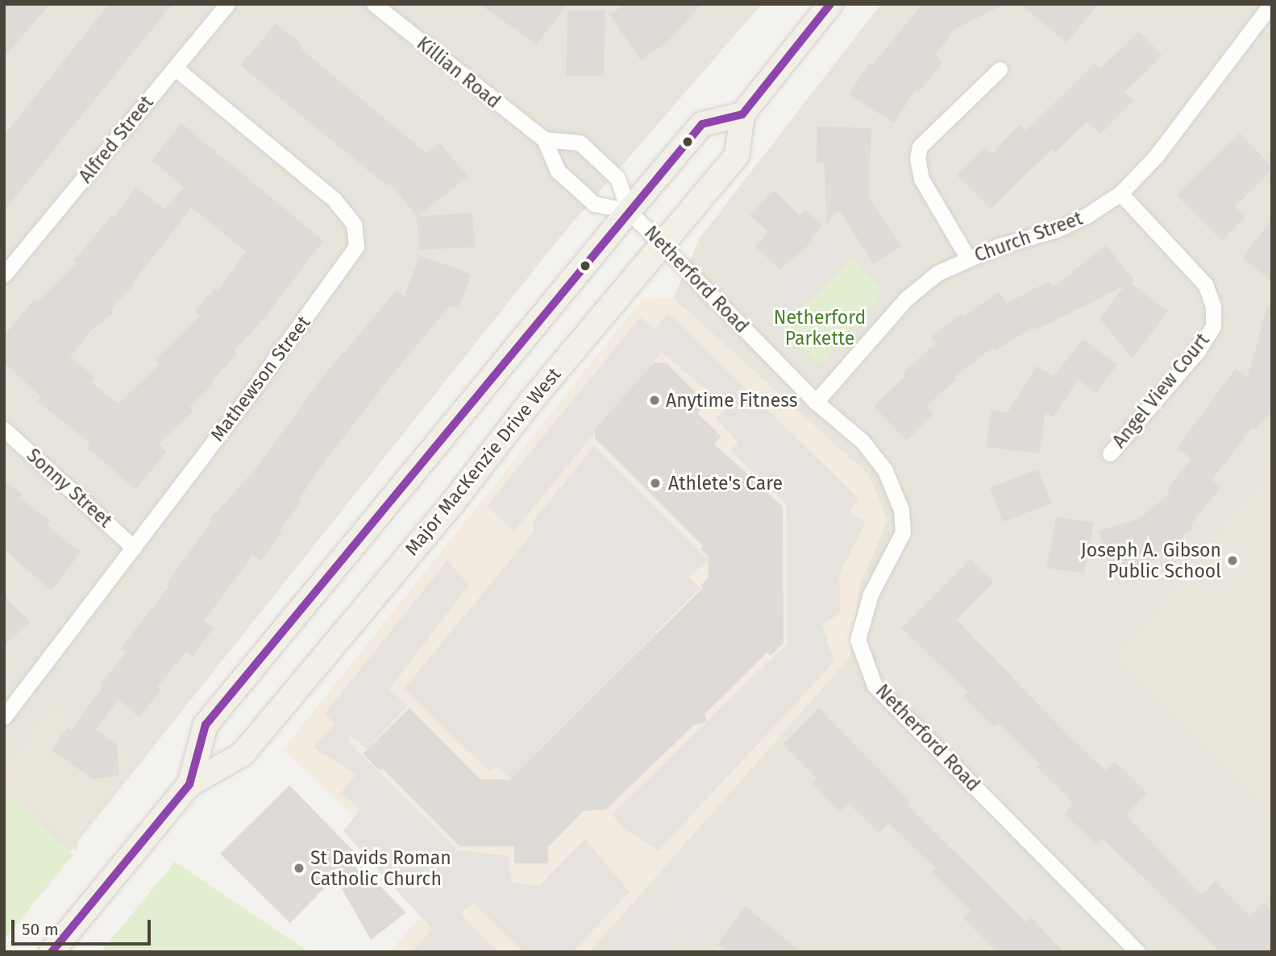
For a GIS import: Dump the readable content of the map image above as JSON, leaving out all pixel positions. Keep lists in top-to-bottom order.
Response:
{
  "streets": {
    "main road": ["Major MacKenzie Drive West"],
    "street": [
      "Killian Road",
      "Alfred Street",
      "Church Street",
      "Netherford Road",
      "Mathewson Street",
      "Angel View Court",
      "Sonny Street"
    ]
  },
  "crossings": [
    ["Killian Road", "Netherford Road"],
    ["Killian Road", "Major MacKenzie Drive West"],
    ["Alfred Street", "Mathewson Street"],
    ["Church Street", "Netherford Road"],
    ["Church Street", "Angel View Court"],
    ["Netherford Road", "Major MacKenzie Drive West"],
    ["Mathewson Street", "Sonny Street"]
  ],
  "parks": ["Netherford Parkette"],
  "places": [
    "Anytime Fitness",
    "Athlete's Care",
    "Joseph A. Gibson Public School",
    "St Davids Roman Catholic Church"
  ],
  "scale_bar": "50 m"
}
